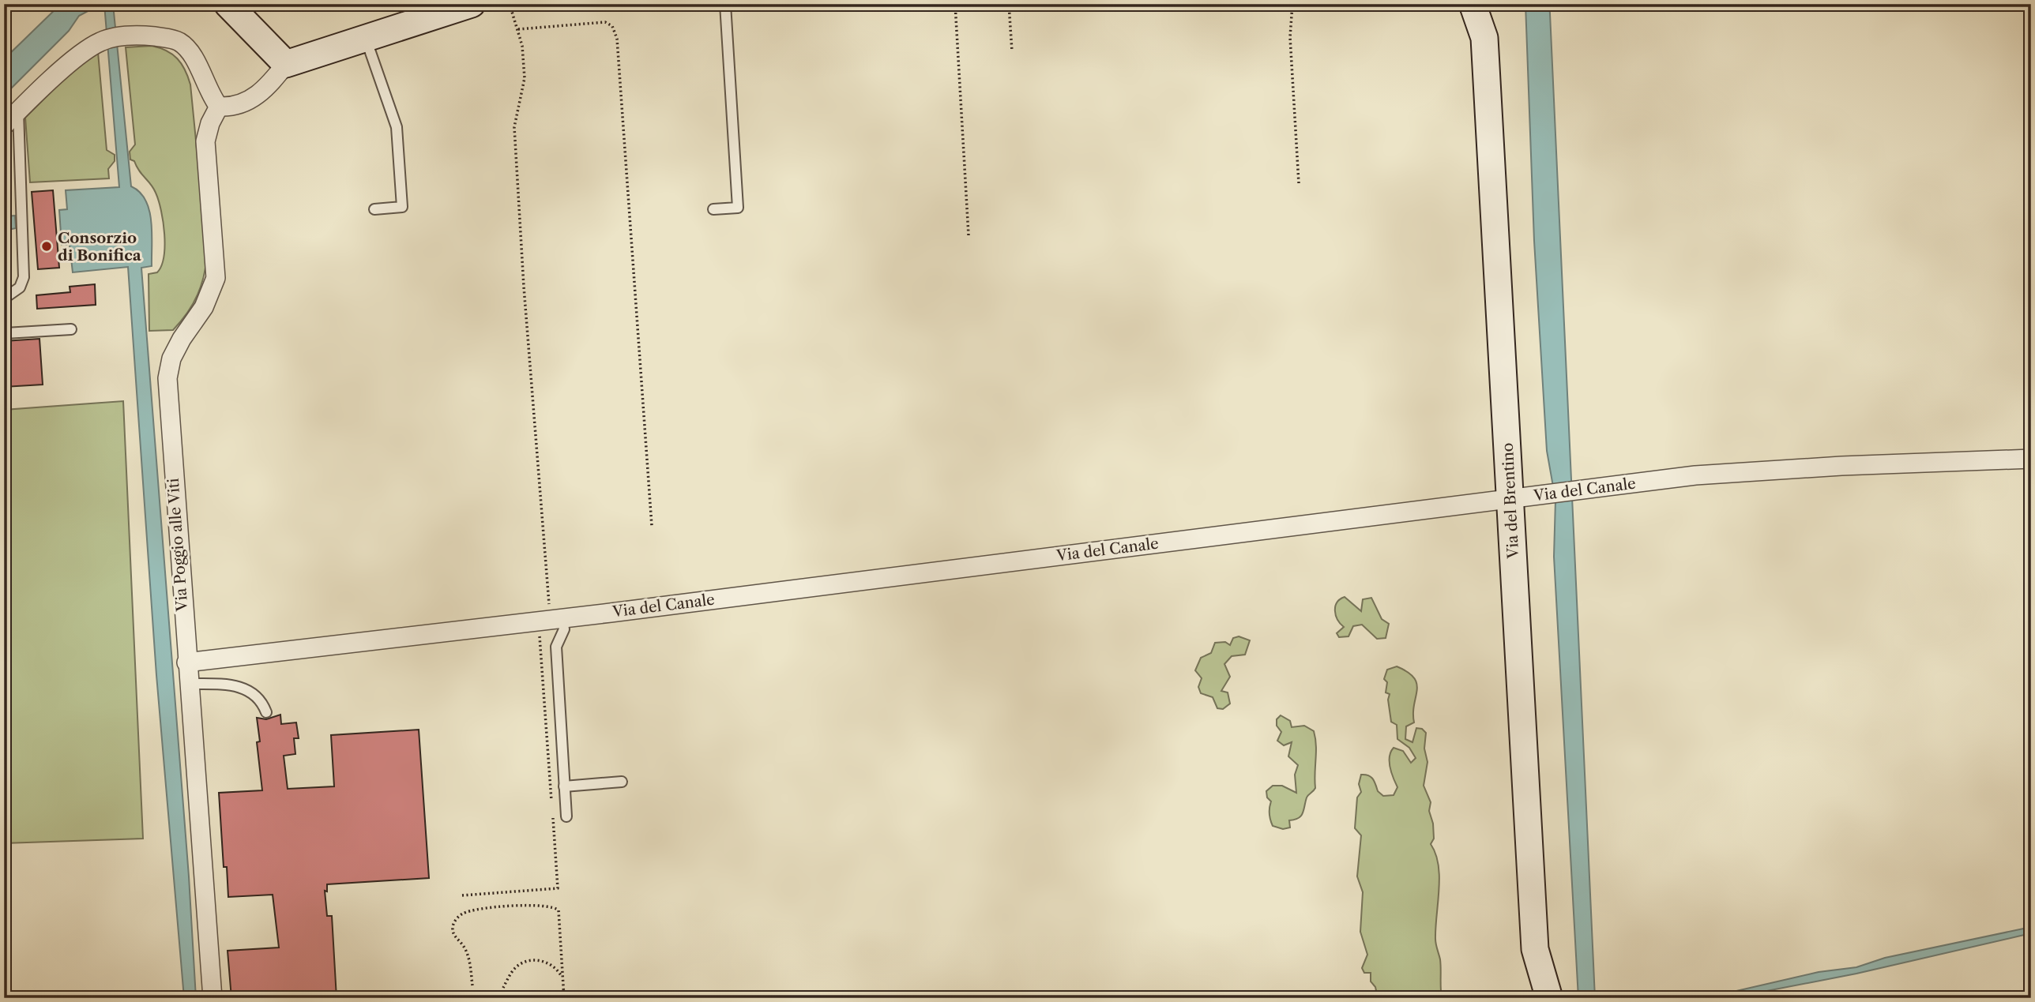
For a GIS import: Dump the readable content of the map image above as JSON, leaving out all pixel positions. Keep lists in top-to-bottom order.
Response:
{
  "streets": {
    "street": ["Via del Canale", "Via del Brentino", "Via Poggio alle Viti"]
  },
  "crossings": [
    ["Via del Canale", "Via del Brentino"],
    ["Via del Canale", "Via Poggio alle Viti"]
  ],
  "places": ["Consorzio di Bonifica"]
}
